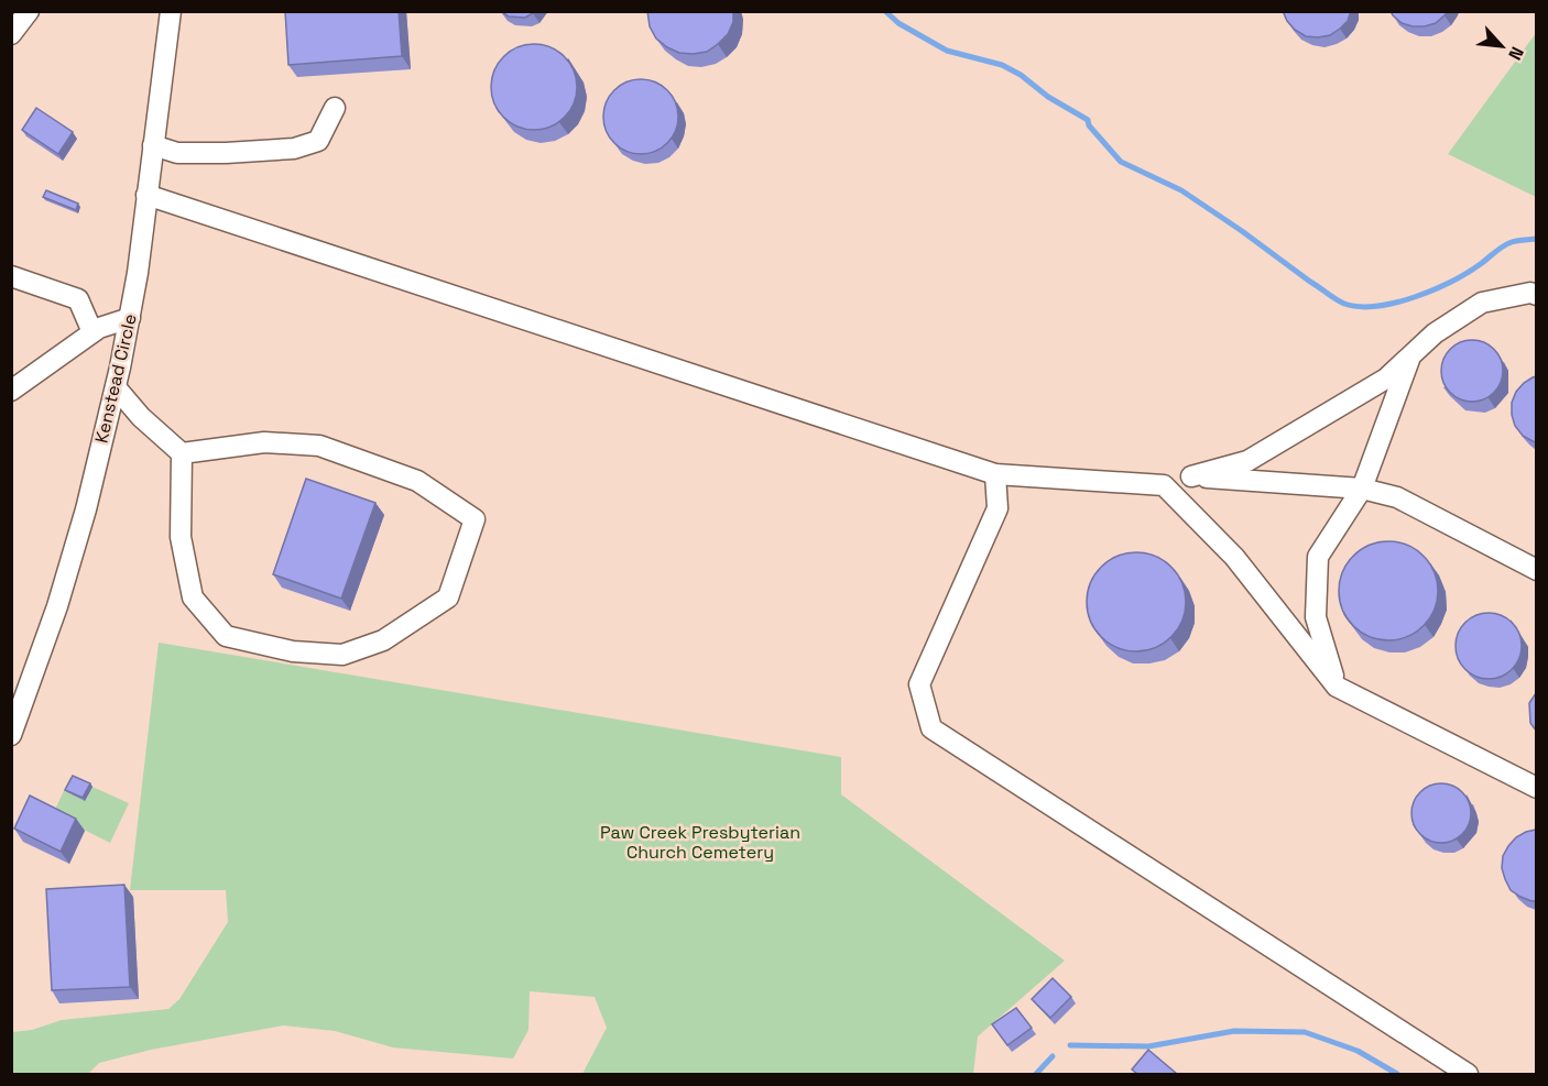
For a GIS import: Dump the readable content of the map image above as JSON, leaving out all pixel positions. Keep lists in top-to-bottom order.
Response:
{
  "streets": {
    "street": ["Kenstead Circle"]
  },
  "parks": ["Paw Creek Presbyterian Church Cemetery"],
  "north": "bottom right"
}
